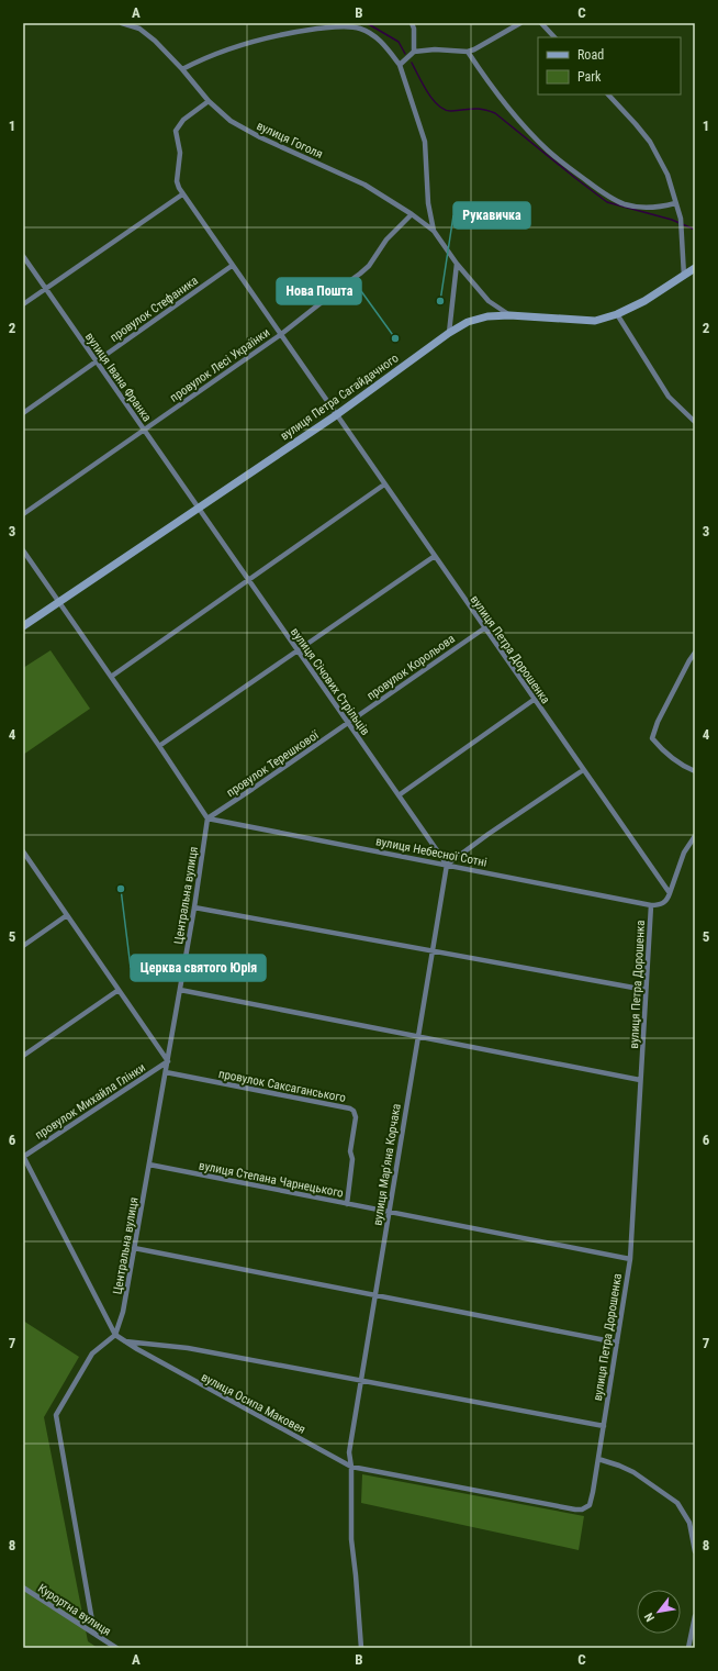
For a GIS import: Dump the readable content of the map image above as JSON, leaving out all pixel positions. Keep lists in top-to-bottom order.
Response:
{
  "streets": {
    "street": [
      "вулиця Гоголя",
      "провулок Стефаника",
      "провулок Лесі Українки",
      "вулиця Івана Франка",
      "вулиця Петра Сагайдачного",
      "вулиця Петра Дорошенка",
      "провулок Корольова",
      "вулиця Січових Стрільців",
      "провулок Терешкової",
      "вулиця Небесної Сотні",
      "Центральна вулиця",
      "провулок Саксаганського",
      "провулок Михайла Глінки",
      "вулиця Мар'яна Корчака",
      "вулиця Степана Чарнецького",
      "вулиця Осипа Маковея",
      "Курортна вулиця"
    ]
  },
  "crossings": [
    ["вулиця Гоголя", "провулок Лесі Українки"],
    ["вулиця Гоголя", "вулиця Петра Сагайдачного"],
    ["провулок Стефаника", "вулиця Івана Франка"],
    ["провулок Стефаника", "вулиця Петра Дорошенка"],
    ["провулок Лесі Українки", "вулиця Івана Франка"],
    ["провулок Лесі Українки", "вулиця Петра Дорошенка"],
    ["вулиця Івана Франка", "вулиця Петра Сагайдачного"],
    ["вулиця Івана Франка", "вулиця Січових Стрільців"],
    ["вулиця Петра Сагайдачного", "вулиця Петра Дорошенка"],
    ["вулиця Петра Сагайдачного", "вулиця Січових Стрільців"],
    ["вулиця Петра Дорошенка", "провулок Корольова"],
    ["вулиця Петра Дорошенка", "вулиця Небесної Сотні"],
    ["вулиця Петра Дорошенка", "вулиця Степана Чарнецького"],
    ["вулиця Петра Дорошенка", "вулиця Осипа Маковея"],
    ["провулок Корольова", "вулиця Січових Стрільців"],
    ["провулок Корольова", "провулок Терешкової"],
    ["вулиця Січових Стрільців", "провулок Терешкової"],
    ["вулиця Січових Стрільців", "вулиця Небесної Сотні"],
    ["вулиця Січових Стрільців", "вулиця Мар'яна Корчака"],
    ["провулок Терешкової", "вулиця Небесної Сотні"],
    ["провулок Терешкової", "Центральна вулиця"],
    ["вулиця Небесної Сотні", "Центральна вулиця"],
    ["вулиця Небесної Сотні", "вулиця Мар'яна Корчака"],
    ["Центральна вулиця", "провулок Саксаганського"],
    ["Центральна вулиця", "провулок Михайла Глінки"],
    ["Центральна вулиця", "вулиця Степана Чарнецького"],
    ["Центральна вулиця", "вулиця Осипа Маковея"],
    ["провулок Саксаганського", "вулиця Степана Чарнецького"],
    ["провулок Михайла Глінки", "вулиця Осипа Маковея"],
    ["вулиця Мар'яна Корчака", "вулиця Степана Чарнецького"],
    ["вулиця Мар'яна Корчака", "вулиця Осипа Маковея"]
  ],
  "places": ["Рукавичка", "Нова Пошта", "Церква святого Юрія"],
  "legend": ["Road", "Park"],
  "north": "bottom left",
  "grid": {
    "columns": ["A", "B", "C"],
    "rows": [
      "1",
      "2",
      "3",
      "4",
      "5",
      "6",
      "7",
      "8"
    ]
  }
}
